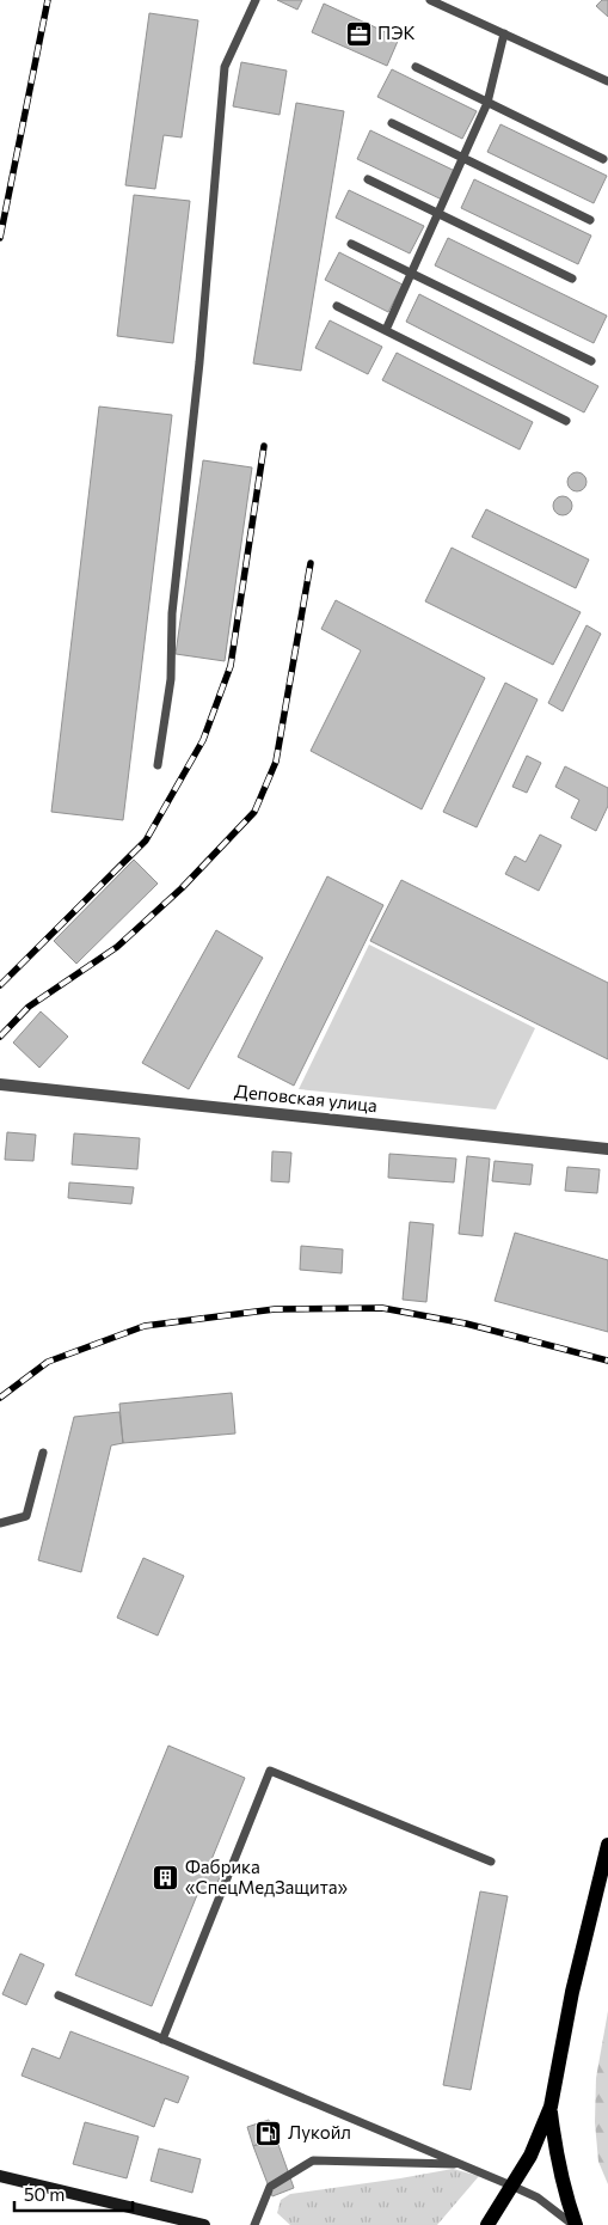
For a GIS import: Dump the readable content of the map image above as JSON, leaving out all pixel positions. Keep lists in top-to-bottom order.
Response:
{
  "streets": {
    "street": ["Деповская улица"]
  },
  "places": {
    "office": ["ПЭК"],
    "building": ["Фабрика «СпецМедЗащита»"],
    "fuel station": ["Лукойл"]
  },
  "scale_bar": "50 m"
}
